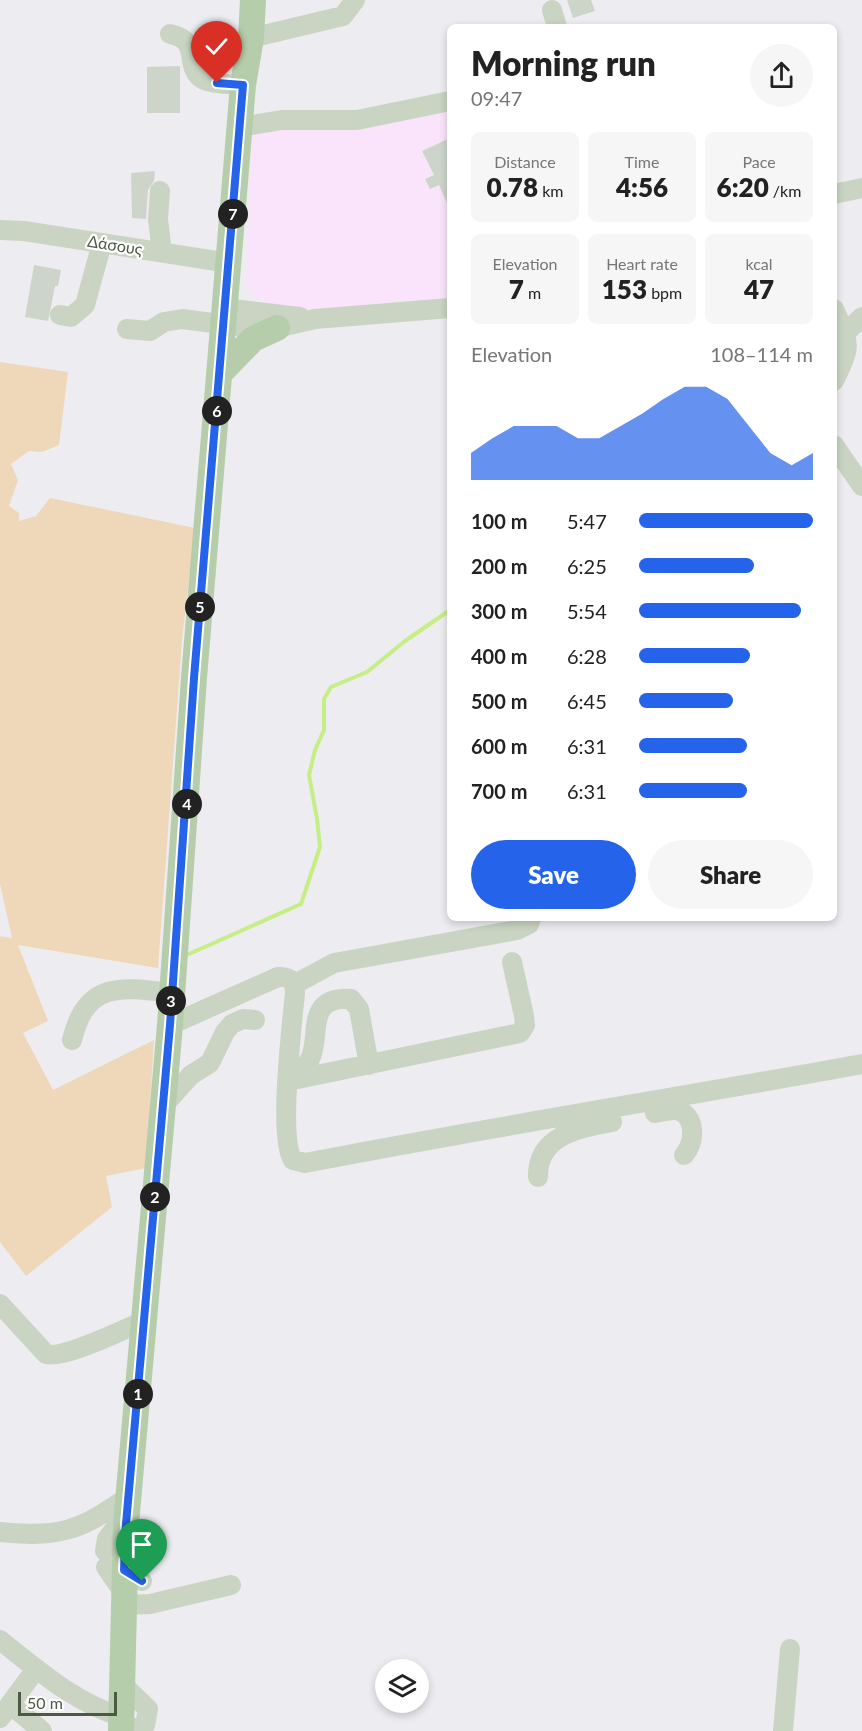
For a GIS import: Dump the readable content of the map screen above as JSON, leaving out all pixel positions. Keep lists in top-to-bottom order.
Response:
{
  "streets": {
    "street": ["Δάσους"]
  },
  "scale_bar": "50 m",
  "page": {
    "heading": ["Morning run", "09:47"],
    "stats": [
      ["Distance", "0.78 km"],
      ["Time", "4:56"],
      ["Pace", "6:20 /km"],
      ["Elevation", "7 m"],
      ["Heart rate", "153 bpm"],
      ["kcal", "47"]
    ],
    "pins": [
      "7",
      "6",
      "5",
      "4",
      "3",
      "2",
      "1"
    ],
    "chart": ["Elevation", "108–114 m"],
    "list": [
      {
        "name": "100 m",
        "note": "5:47"
      },
      {
        "name": "200 m",
        "note": "6:25"
      },
      {
        "name": "300 m",
        "note": "5:54"
      },
      {
        "name": "400 m",
        "note": "6:28"
      },
      {
        "name": "500 m",
        "note": "6:45"
      },
      {
        "name": "600 m",
        "note": "6:31"
      },
      {
        "name": "700 m",
        "note": "6:31"
      }
    ],
    "buttons": ["Save", "Share"],
    "scale": "50 m"
  }
}
